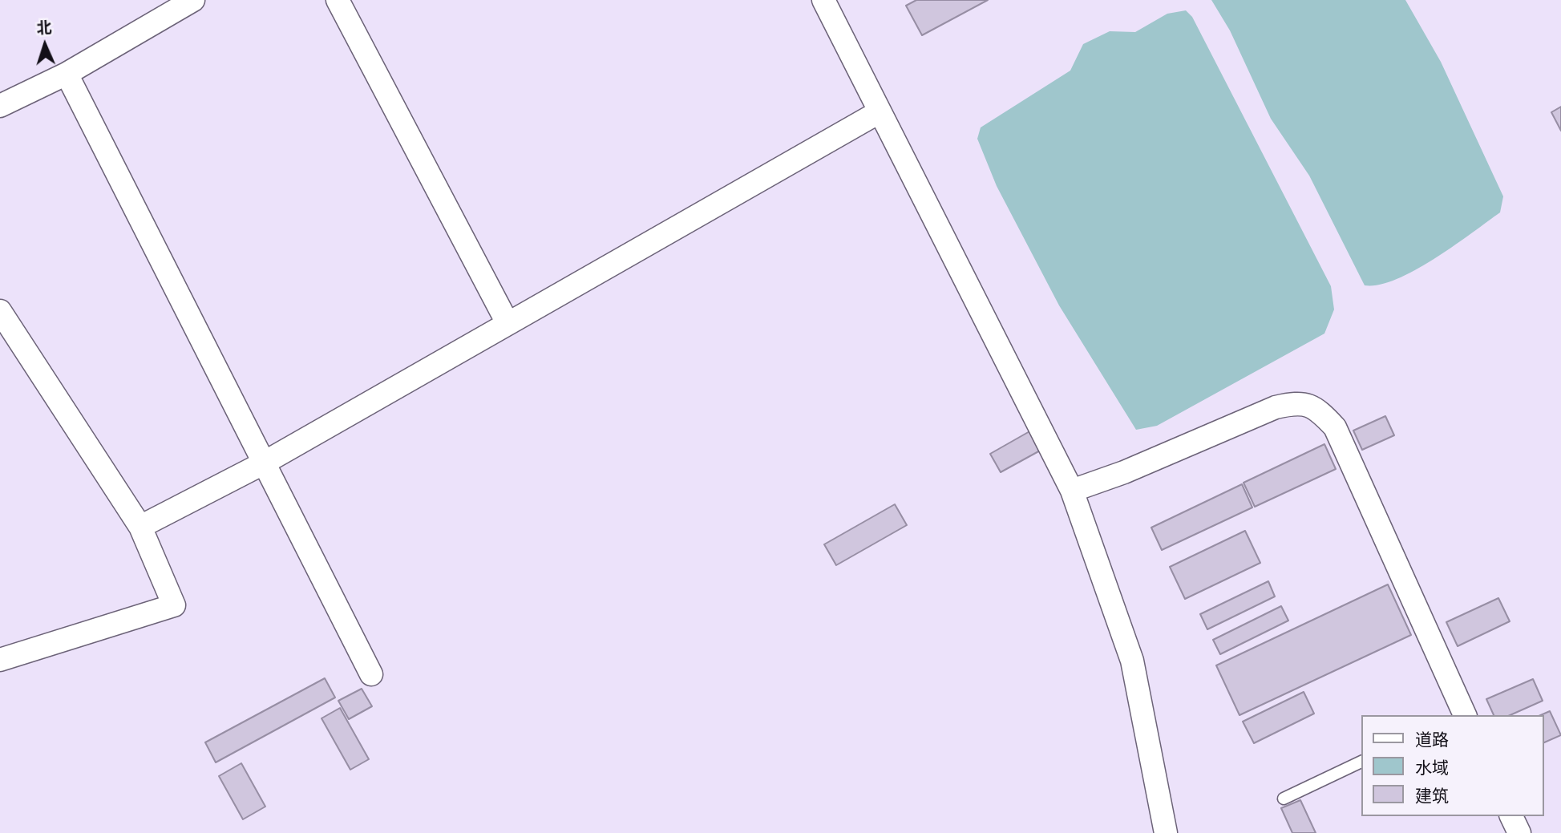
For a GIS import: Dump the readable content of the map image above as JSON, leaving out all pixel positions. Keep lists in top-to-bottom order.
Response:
{
  "legend": ["道路", "水域", "建筑"],
  "north": "top"
}
